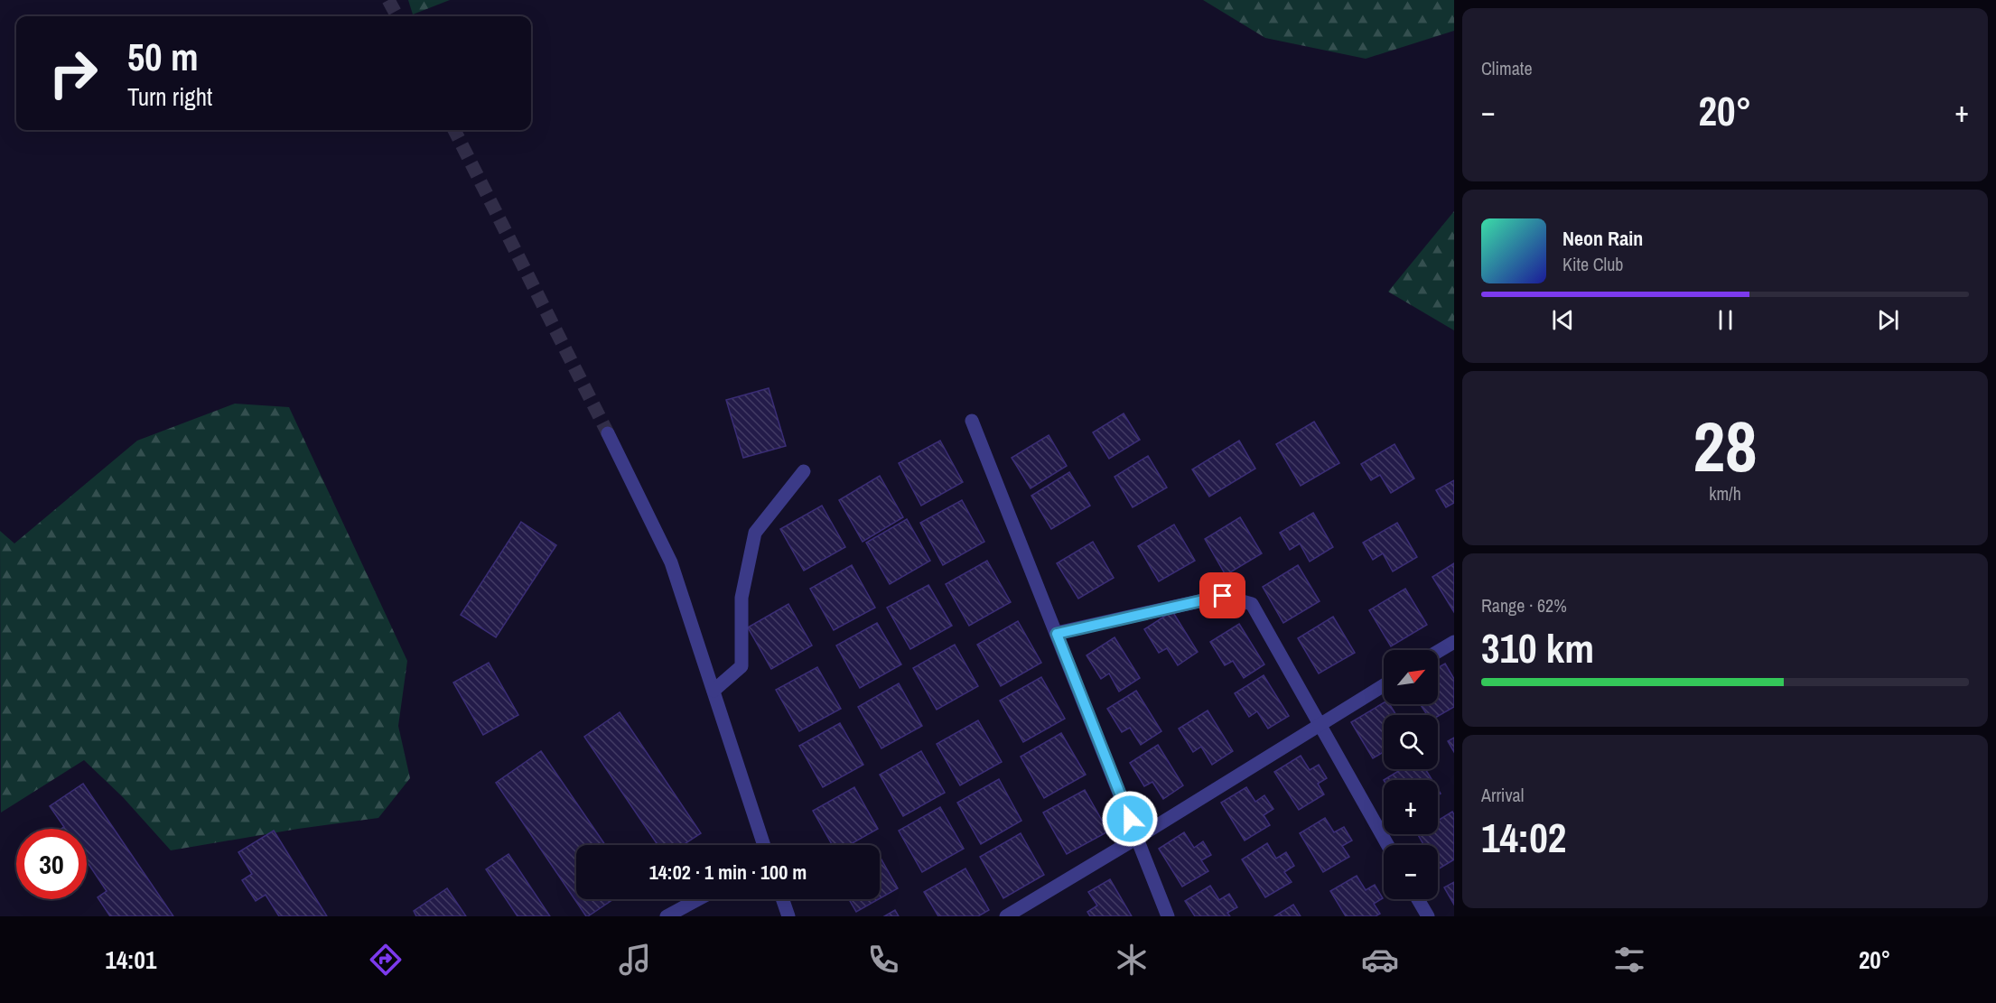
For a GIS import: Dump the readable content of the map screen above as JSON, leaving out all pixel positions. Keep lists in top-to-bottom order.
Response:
{
  "north": "top right",
  "page": {
    "tile": [
      "Climate",
      ["28", "km/h"],
      ["Range · 62%", "310 km"],
      ["Arrival", "14:02"]
    ],
    "turn": ["50 m", "Turn right"],
    "heat": ["−", "20°", "+"],
    "song": ["Neon Rain", "Kite Club"],
    "map_buttons": ["+", "−"],
    "limit": "30",
    "trip": "14:02 · 1 min · 100 m",
    "tabs": ["14:01", "20°"]
  }
}
